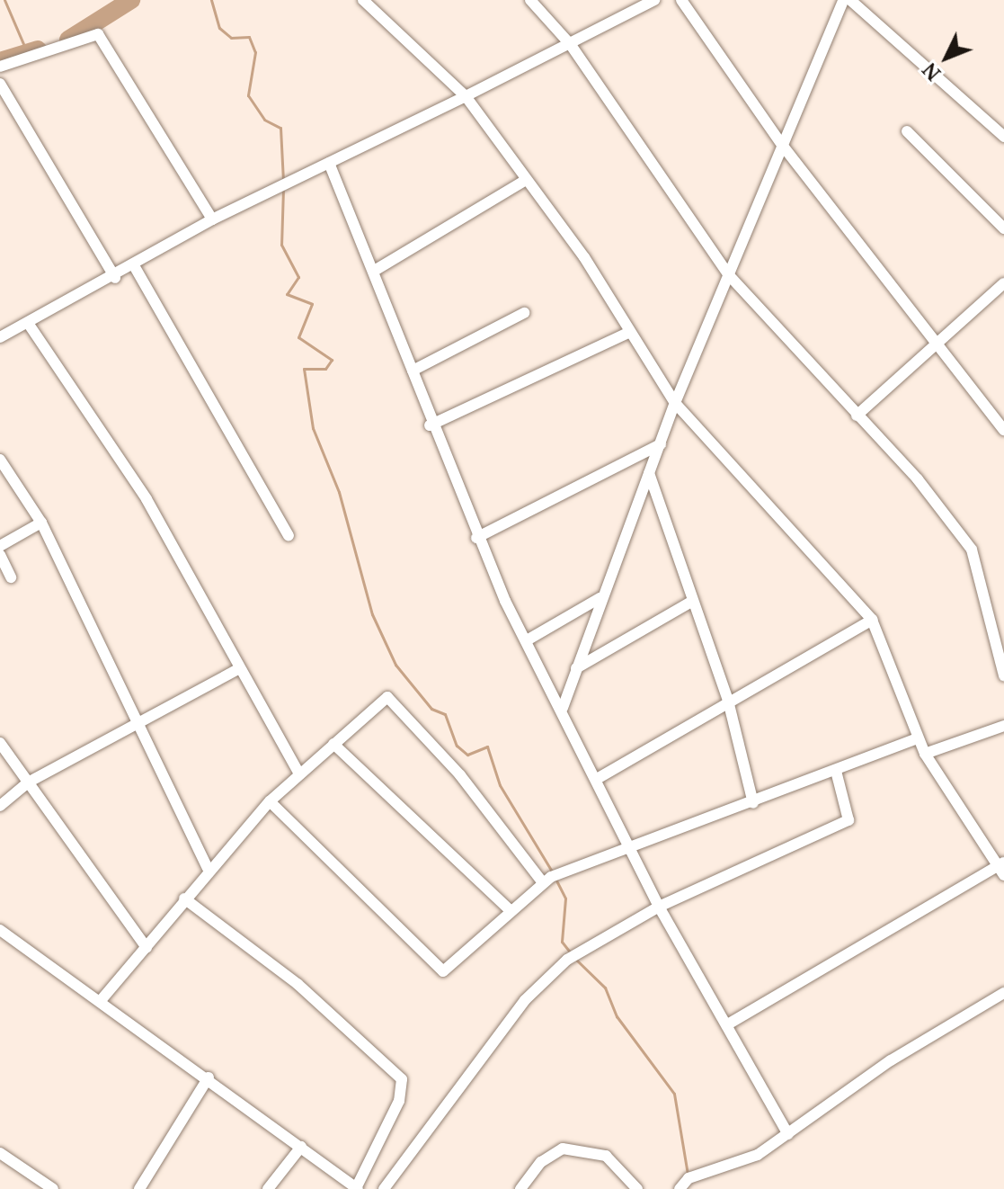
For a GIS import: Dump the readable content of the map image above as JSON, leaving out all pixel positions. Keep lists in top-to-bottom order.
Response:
{
  "north": "bottom left"
}
